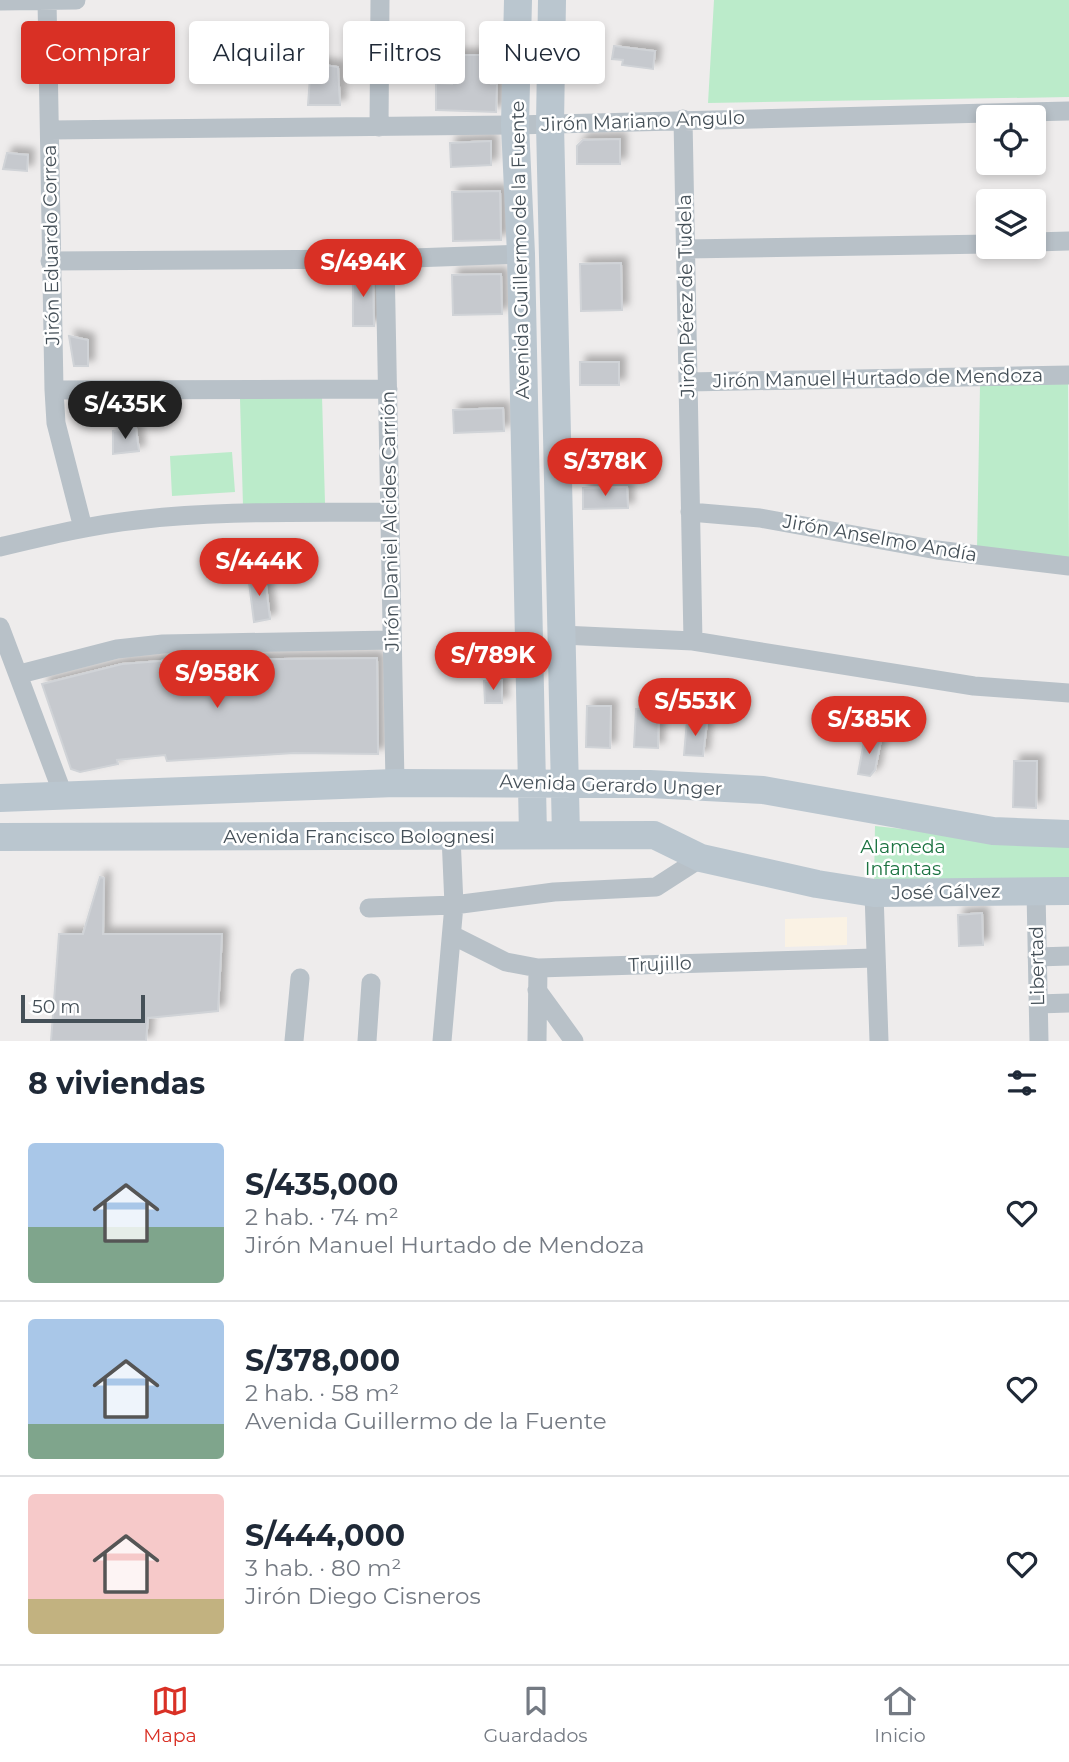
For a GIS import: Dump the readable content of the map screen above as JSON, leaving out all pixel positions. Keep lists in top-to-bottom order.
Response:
{
  "streets": {
    "main road": [
      "Avenida Guillermo de la Fuente",
      "Avenida Gerardo Unger",
      "Avenida Francisco Bolognesi",
      "José Gálvez"
    ],
    "street": [
      "Jirón Mariano Angulo",
      "Jirón Eduardo Correa",
      "Jirón Pérez de Tudela",
      "Jirón Manuel Hurtado de Mendoza",
      "Jirón Daniel Alcides Carrión",
      "Jirón Anselmo Andía",
      "Trujillo",
      "Libertad"
    ]
  },
  "crossings": [
    ["Jirón Mariano Angulo", "Jirón Eduardo Correa"],
    ["Jirón Mariano Angulo", "Avenida Guillermo de la Fuente"],
    ["Jirón Mariano Angulo", "Jirón Pérez de Tudela"],
    ["Avenida Guillermo de la Fuente", "Avenida Gerardo Unger"],
    ["Avenida Guillermo de la Fuente", "Avenida Francisco Bolognesi"],
    ["Jirón Pérez de Tudela", "Jirón Manuel Hurtado de Mendoza"],
    ["Jirón Pérez de Tudela", "Jirón Anselmo Andía"],
    ["Jirón Daniel Alcides Carrión", "Avenida Gerardo Unger"],
    ["Avenida Gerardo Unger", "Avenida Francisco Bolognesi"],
    ["Avenida Francisco Bolognesi", "José Gálvez"],
    ["José Gálvez", "Libertad"]
  ],
  "parks": ["Alameda Infantas"],
  "scale_bar": "50 m",
  "page": {
    "chip": [
      "Comprar",
      "Alquilar",
      "Filtros",
      "Nuevo"
    ],
    "price": [
      "S/494K",
      "S/435K",
      "S/378K",
      "S/444K",
      "S/789K",
      "S/958K",
      "S/553K",
      "S/385K"
    ],
    "scale": "50 m",
    "heading": "8 viviendas",
    "list": [
      {
        "name": "S/435,000",
        "note": "2 hab. · 74 m² · Jirón Manuel Hurtado de Mendoza"
      },
      {
        "name": "S/378,000",
        "note": "2 hab. · 58 m² · Avenida Guillermo de la Fuente"
      },
      {
        "name": "S/444,000",
        "note": "3 hab. · 80 m² · Jirón Diego Cisneros"
      }
    ],
    "tabs": ["Mapa", "Guardados", "Inicio"]
  }
}
